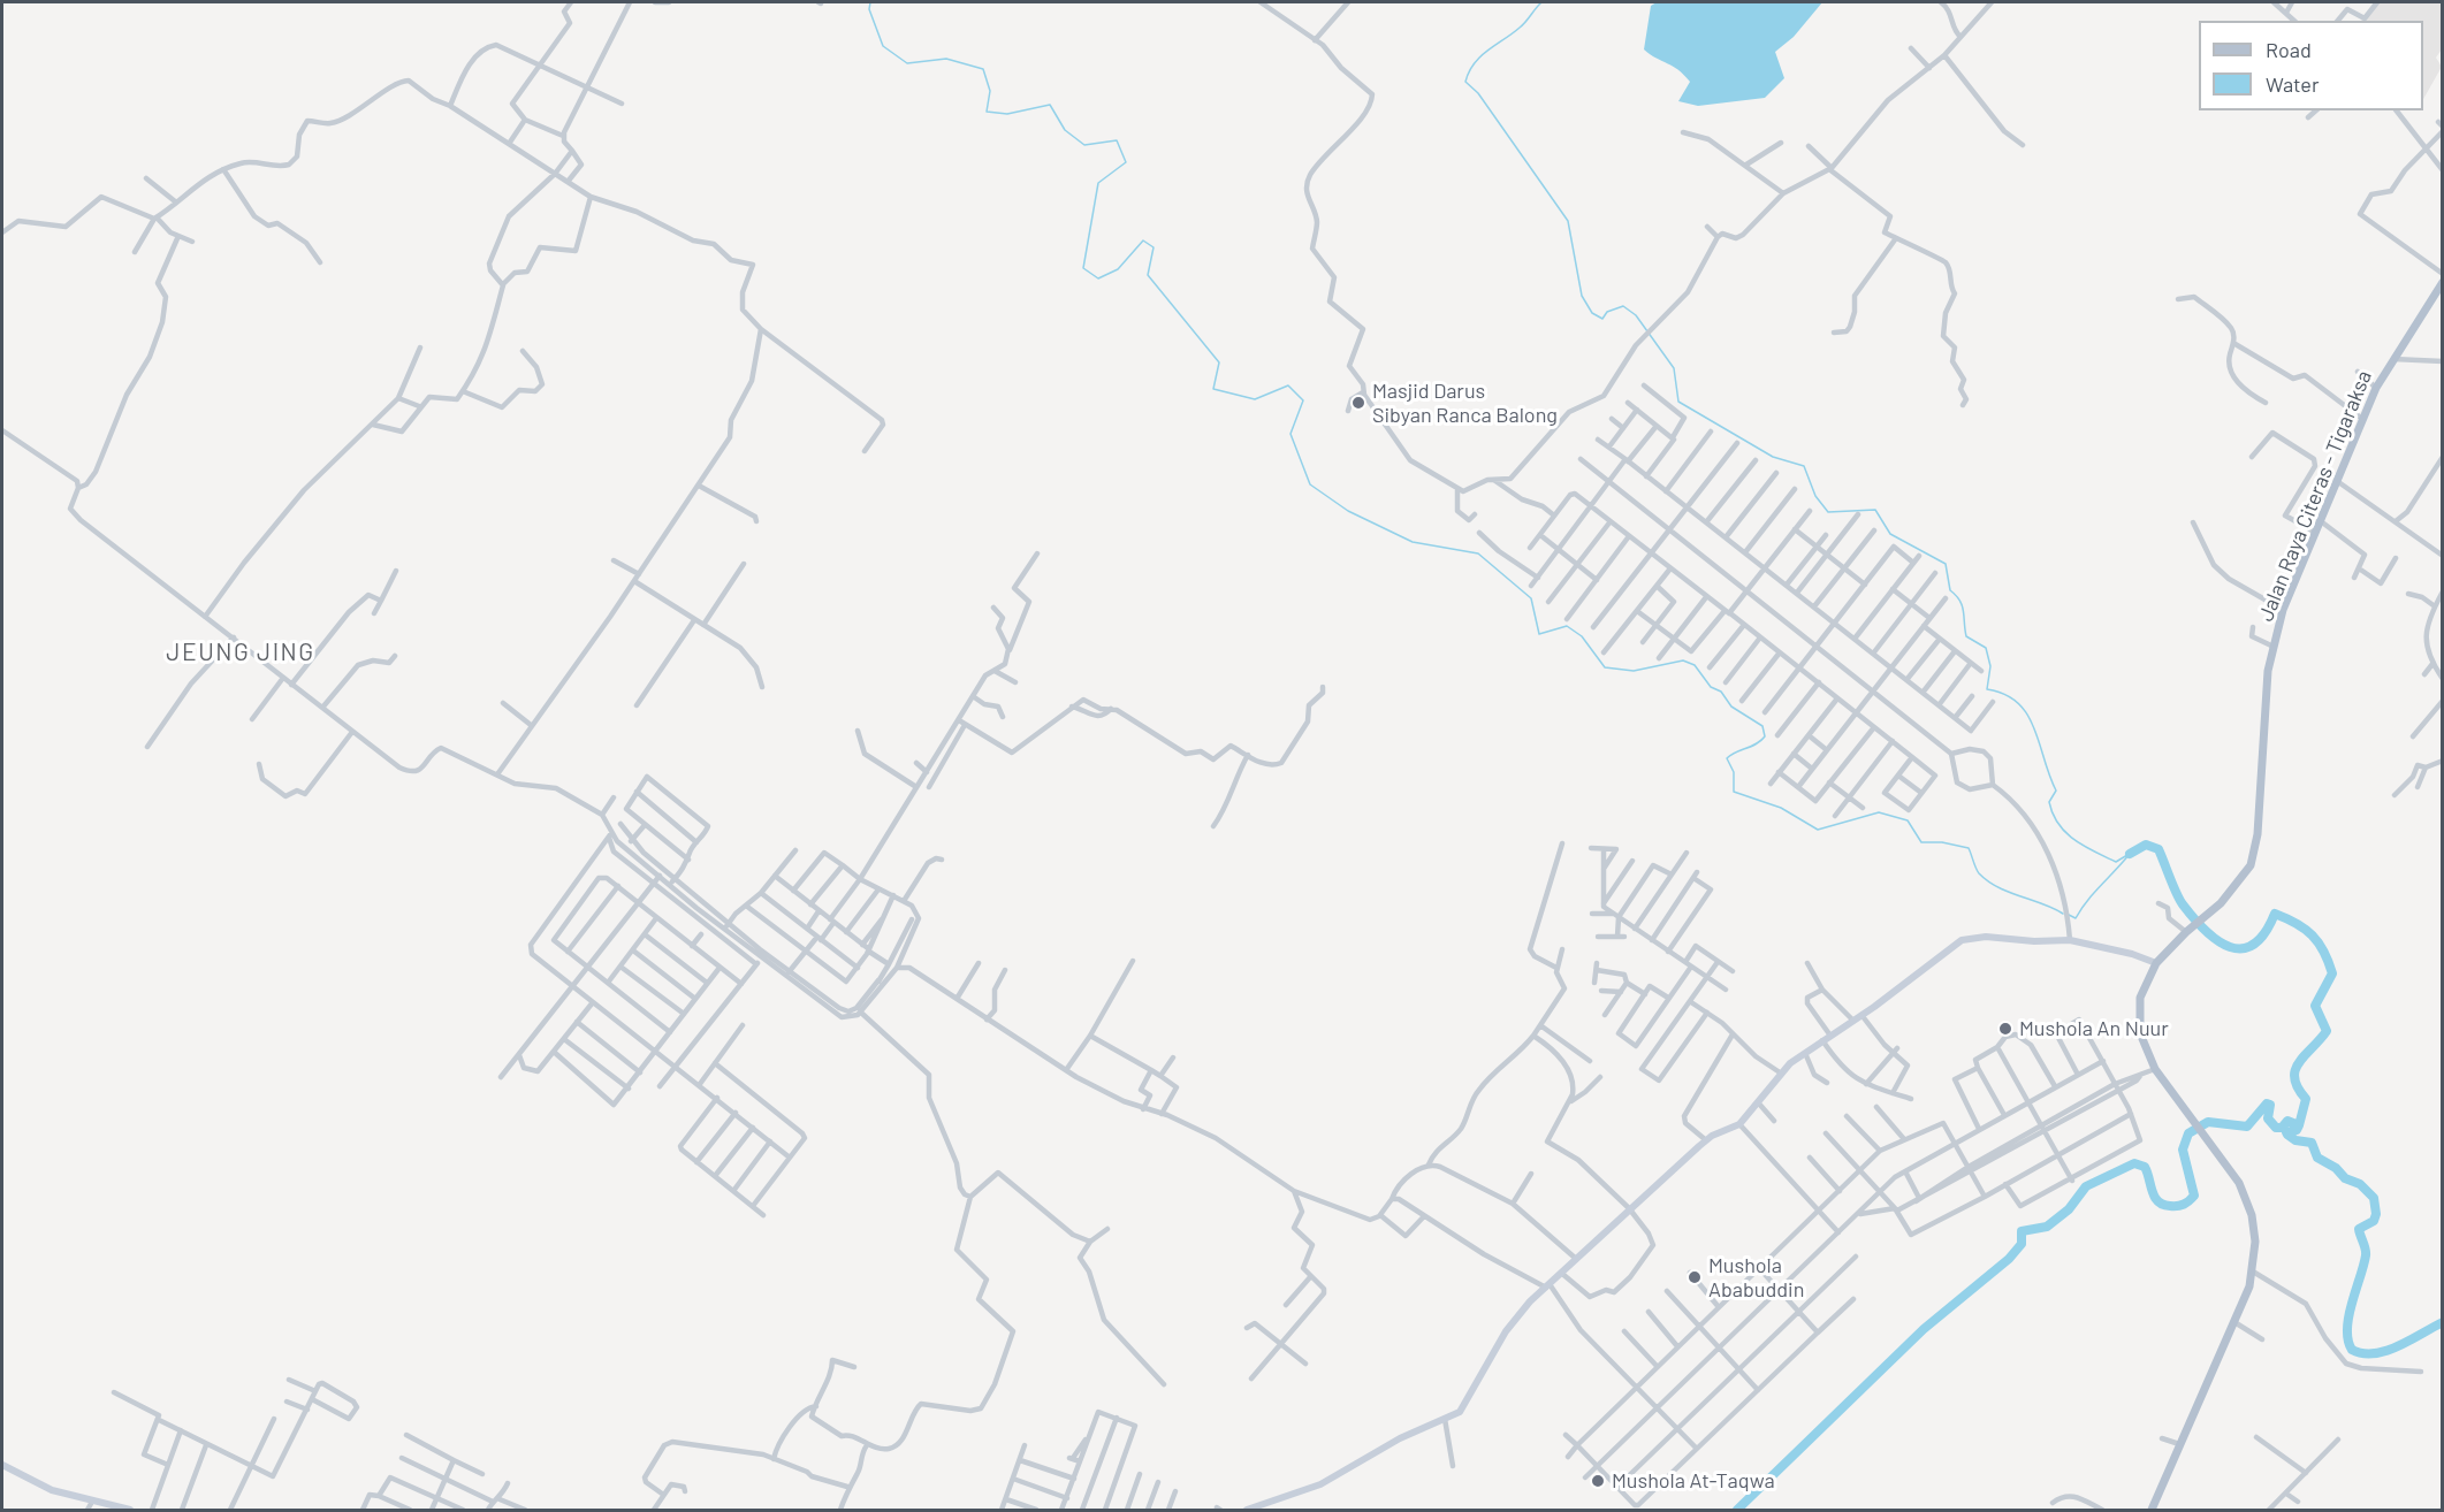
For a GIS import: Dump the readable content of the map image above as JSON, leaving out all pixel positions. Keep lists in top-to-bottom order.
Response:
{
  "streets": {
    "main road": ["Jalan Raya Citeras - Tigaraksa"]
  },
  "districts": ["JEUNG JING"],
  "places": [
    "Masjid Darus Sibyan Ranca Balong",
    "Mushola An Nuur",
    "Mushola Ababuddin",
    "Mushola At-Taqwa"
  ],
  "legend": ["Road", "Water"]
}
